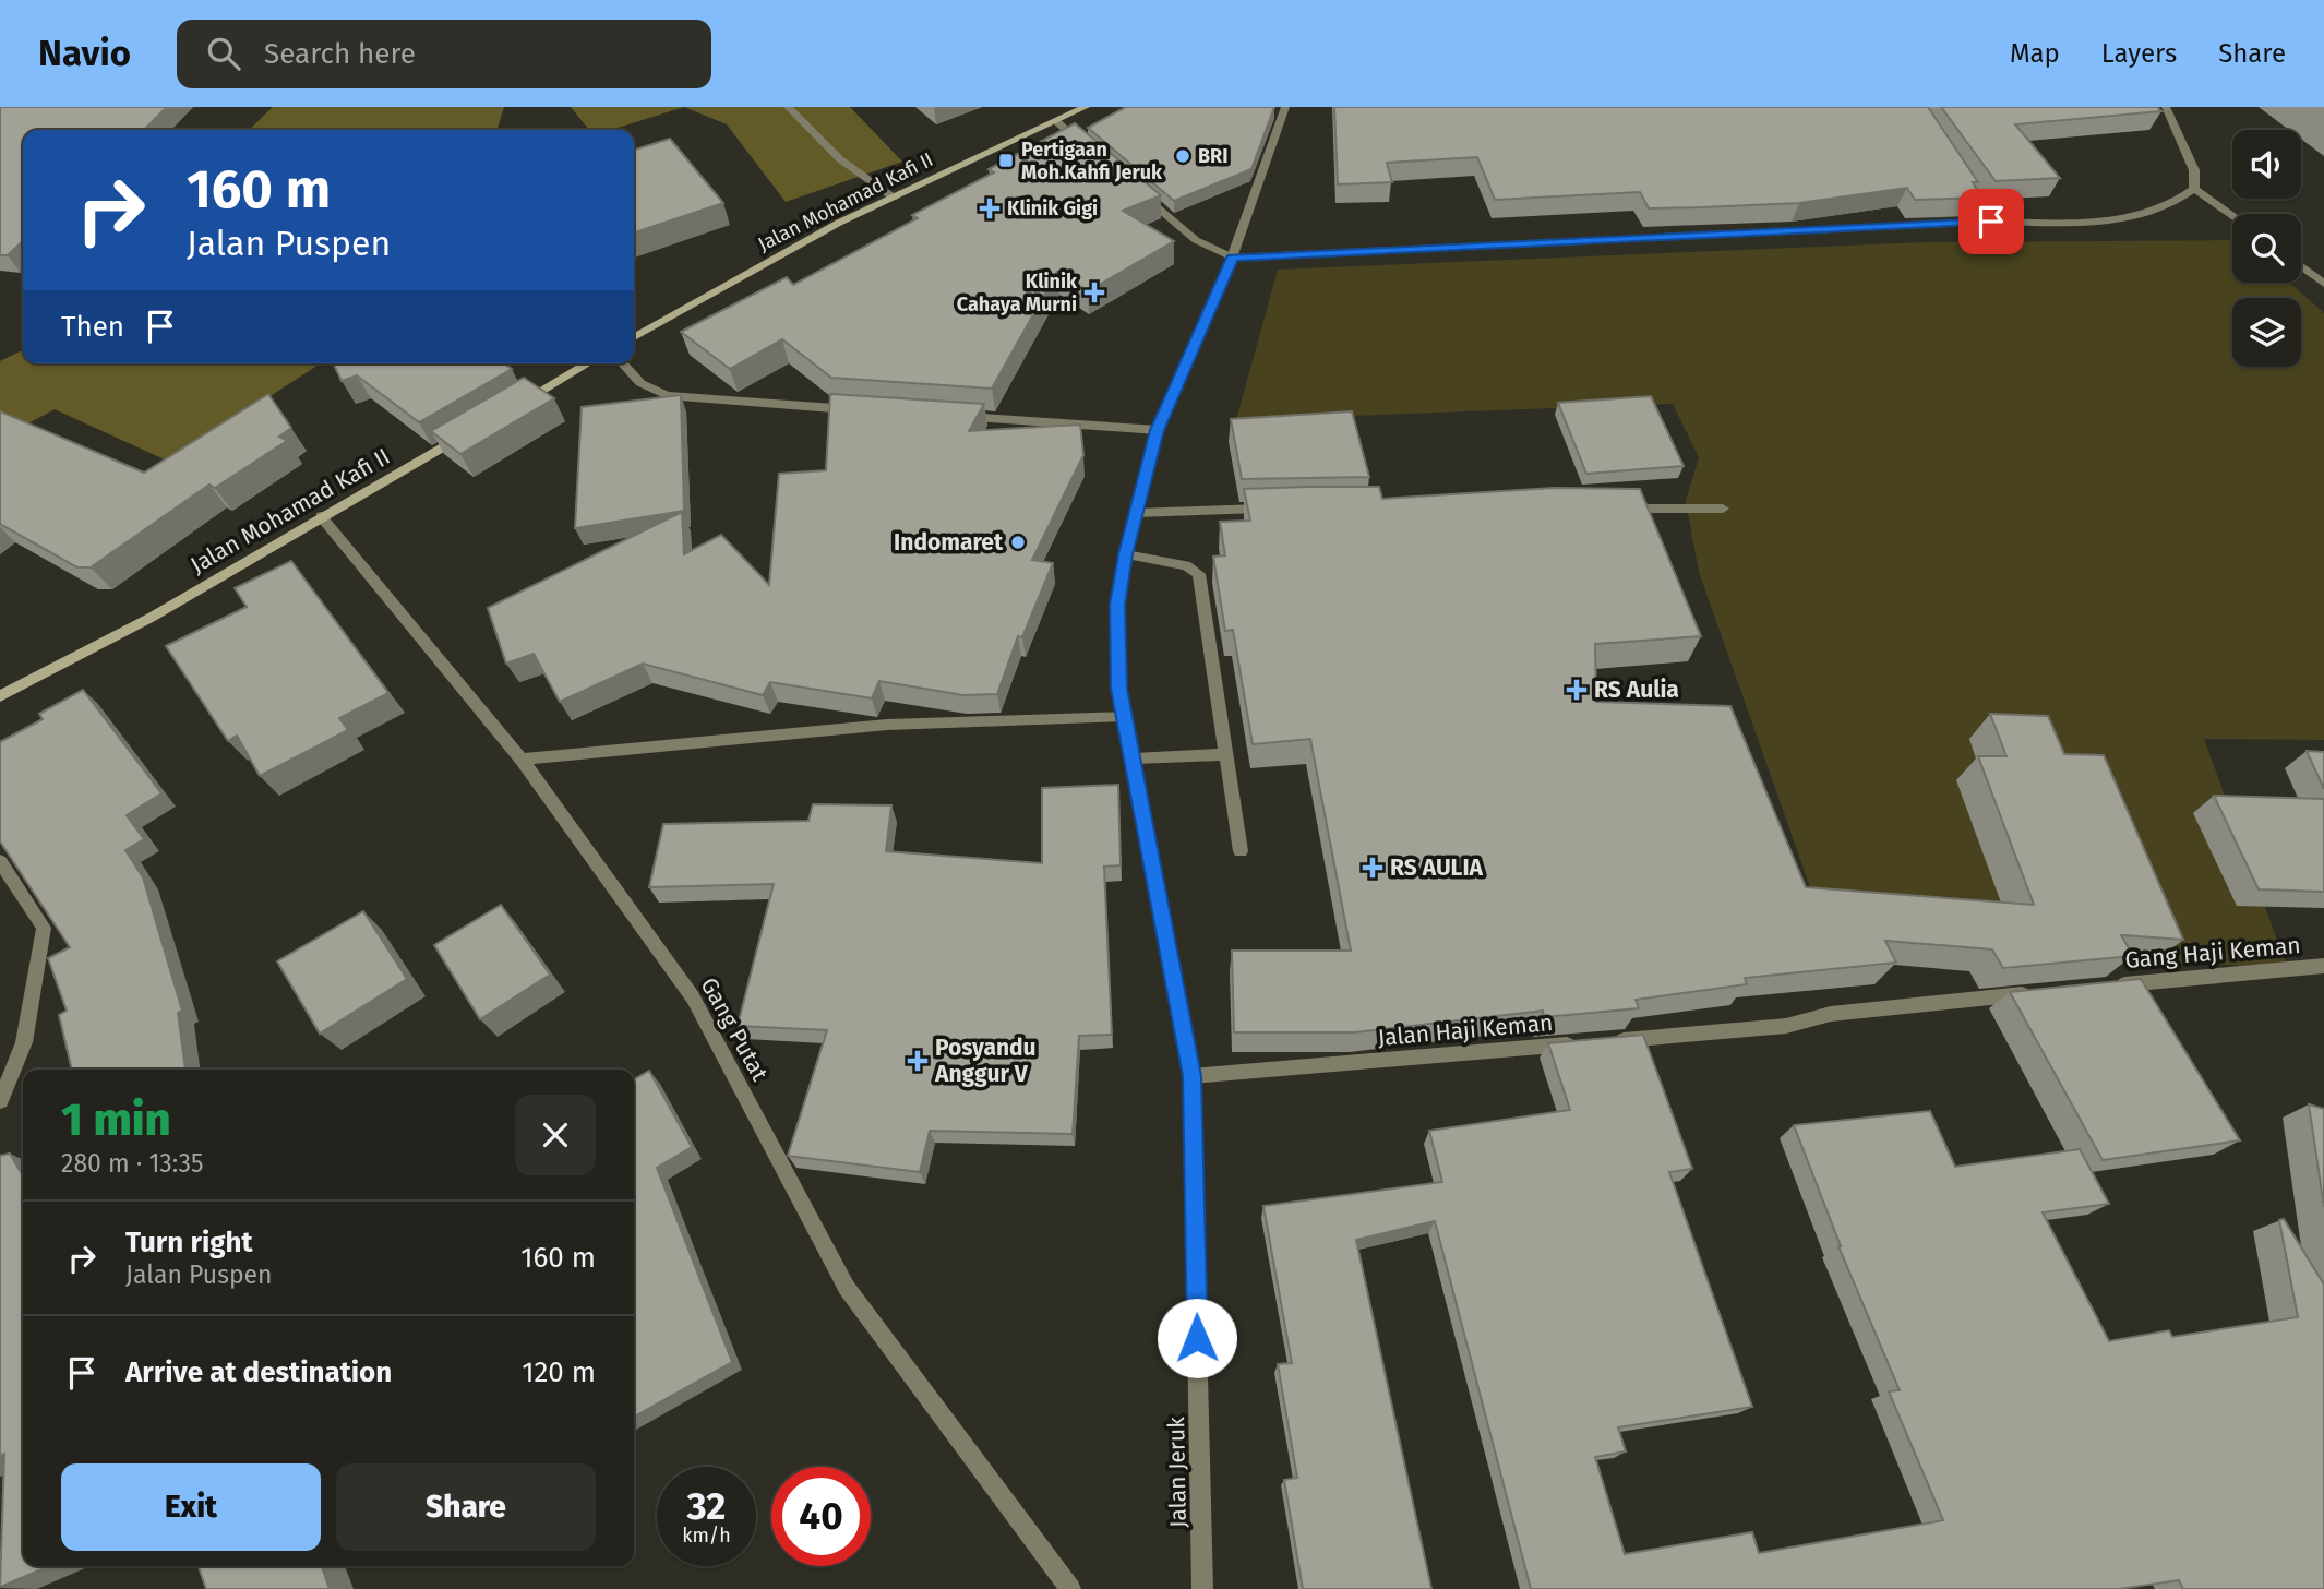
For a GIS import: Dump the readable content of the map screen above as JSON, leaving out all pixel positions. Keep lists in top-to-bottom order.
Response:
{
  "streets": {
    "main road": ["Jalan Mohamad Kafi II"],
    "street": [
      "Gang Haji Keman",
      "Gang Putat",
      "Jalan Haji Keman",
      "Jalan Jeruk"
    ]
  },
  "crossings": [
    ["Jalan Mohamad Kafi II", "Gang Putat"],
    ["Jalan Haji Keman", "Jalan Jeruk"]
  ],
  "places": {
    "other": ["BRI", "Indomaret"],
    "transit": ["Pertigaan Moh.Kahfi Jeruk"],
    "health": [
      "Klinik Gigi",
      "Klinik Cahaya Murni",
      "RS Aulia",
      "RS AULIA",
      "Posyandu Anggur V"
    ]
  },
  "page": {
    "header": "Navio",
    "search": "Search here",
    "nav": ["Map", "Layers", "Share"],
    "turn": ["160 m", "Jalan Puspen"],
    "then": "Then",
    "heading": ["1 min", "280 m · 13:35"],
    "list": [
      {
        "name": "Turn right",
        "note": "Jalan Puspen",
        "value": "160 m"
      },
      {
        "name": "Arrive at destination",
        "value": "120 m"
      }
    ],
    "buttons": ["Exit", "Share"],
    "speed": "32 km/h",
    "limit": "40"
  }
}
